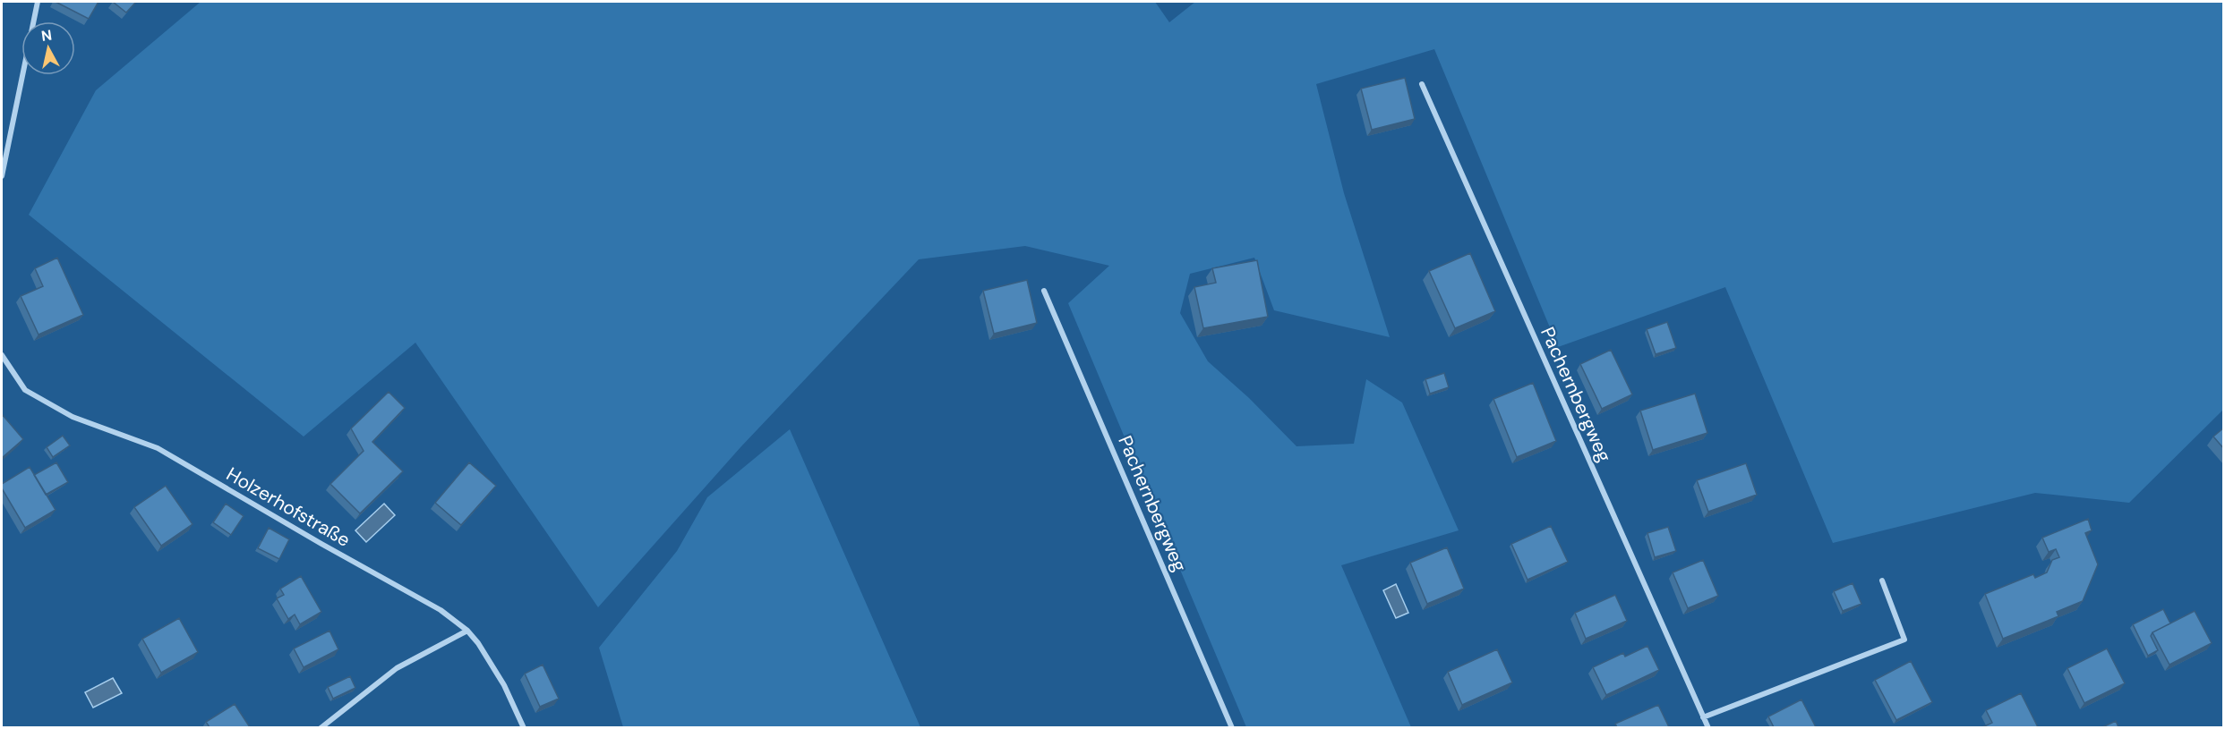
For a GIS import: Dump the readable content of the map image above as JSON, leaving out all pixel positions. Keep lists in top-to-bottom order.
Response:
{
  "streets": {
    "street": ["Pachernbergweg", "Holzerhofstraße"]
  },
  "north": "top"
}
